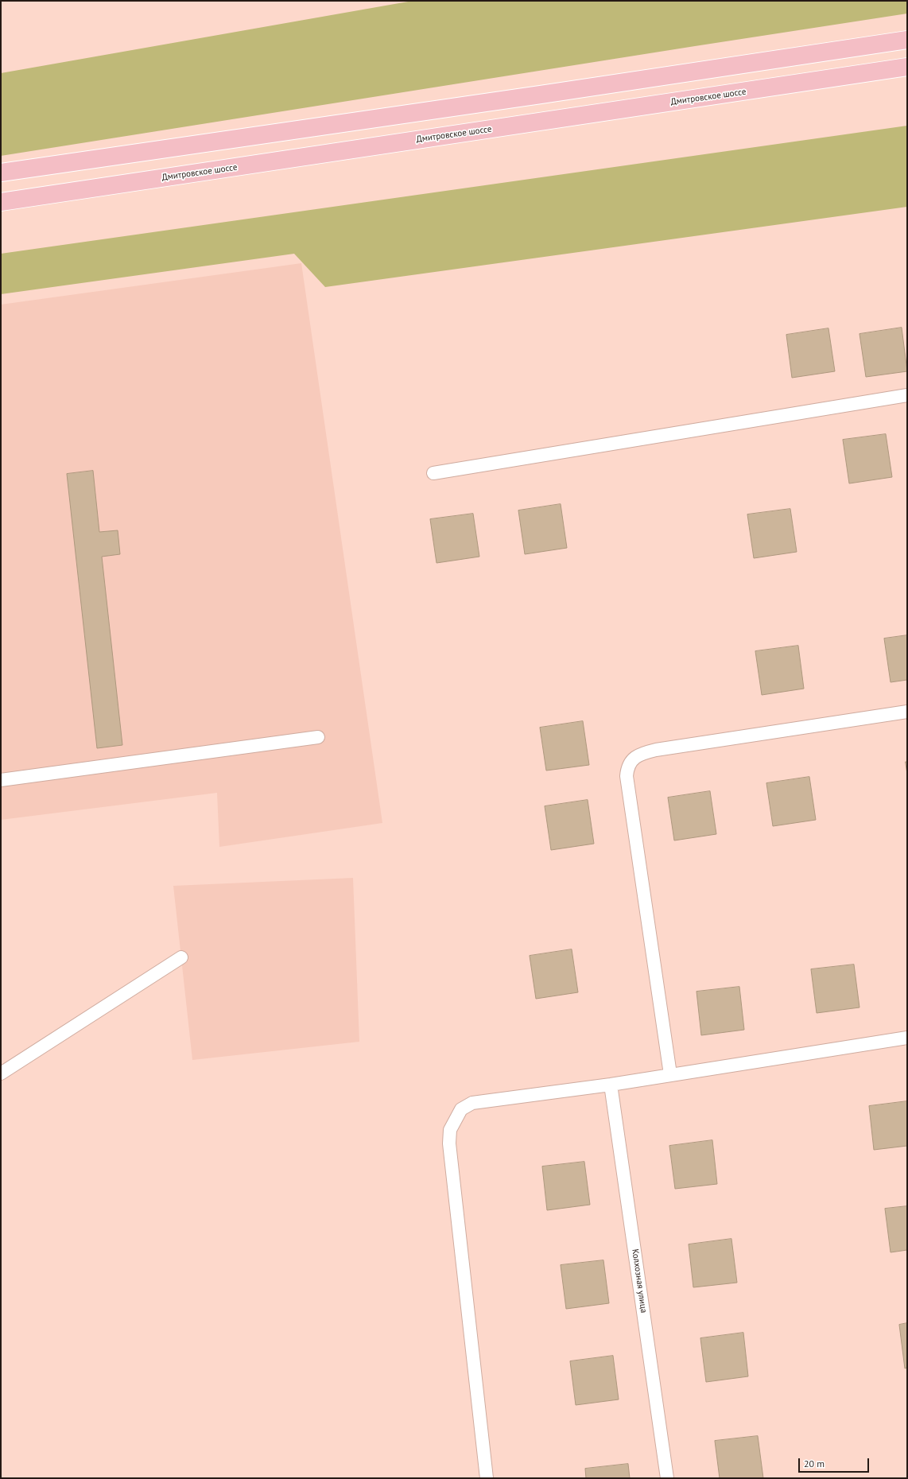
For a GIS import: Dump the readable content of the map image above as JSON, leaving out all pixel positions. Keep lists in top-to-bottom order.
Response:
{
  "streets": {
    "highway": ["Дмитровское шоссе"],
    "lane": ["Колхозная улица"]
  },
  "scale_bar": "20 m"
}
